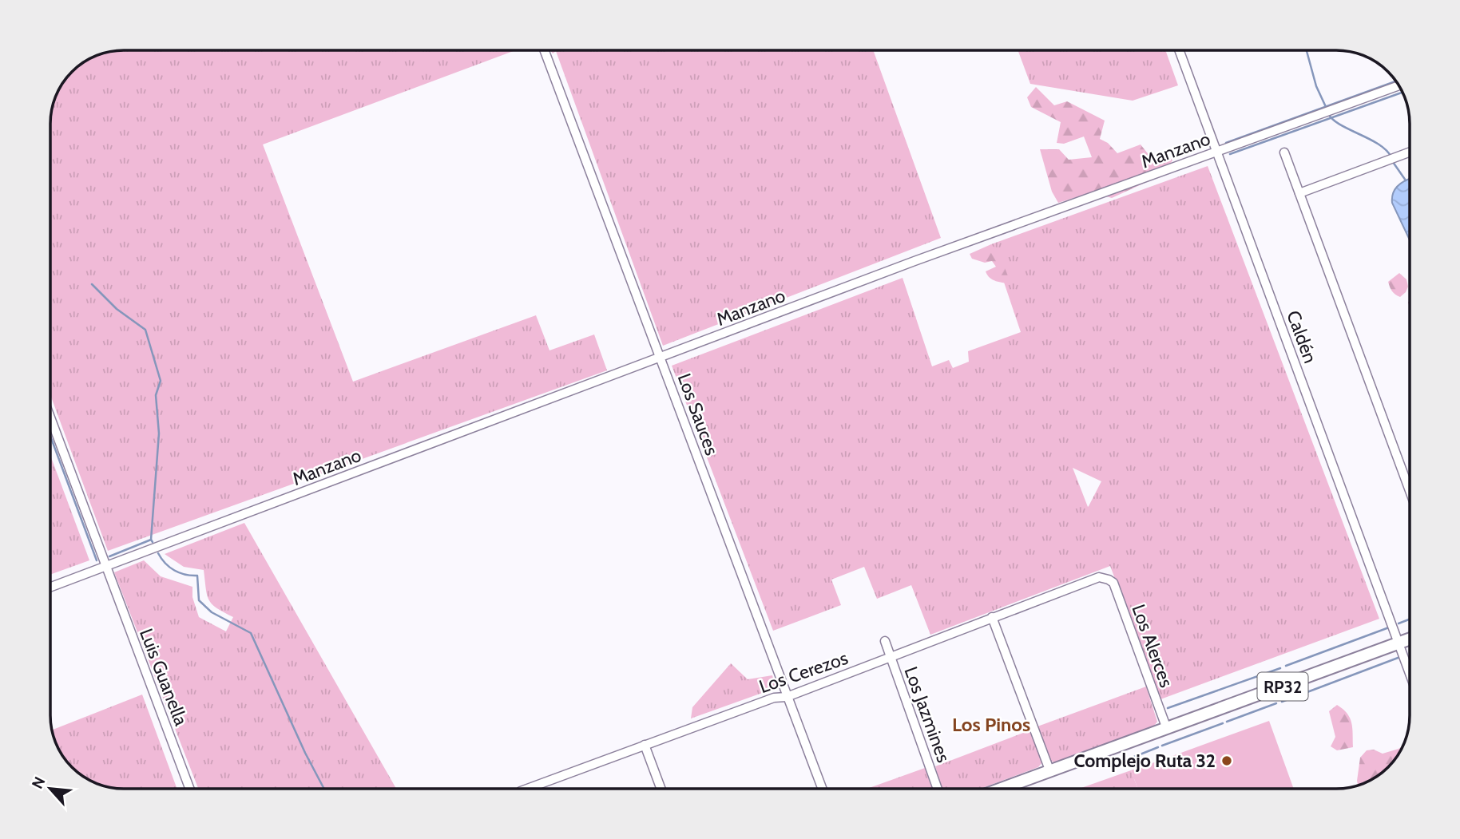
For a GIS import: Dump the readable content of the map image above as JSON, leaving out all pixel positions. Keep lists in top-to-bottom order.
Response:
{
  "streets": {
    "main road": ["RP32"],
    "street": [
      "Manzano",
      "Caldén",
      "Los Sauces",
      "Los Alerces",
      "Los Cerezos",
      "Luis Guanella",
      "Los Jazmines"
    ]
  },
  "crossings": [
    ["Manzano", "Caldén"],
    ["Manzano", "Los Sauces"],
    ["Manzano", "Luis Guanella"],
    ["Caldén", "RP32"],
    ["Los Sauces", "Los Cerezos"],
    ["Los Alerces", "Los Cerezos"],
    ["Los Alerces", "RP32"],
    ["Los Cerezos", "Los Jazmines"]
  ],
  "districts": ["Los Pinos"],
  "places": ["Complejo Ruta 32"],
  "north": "top left"
}
